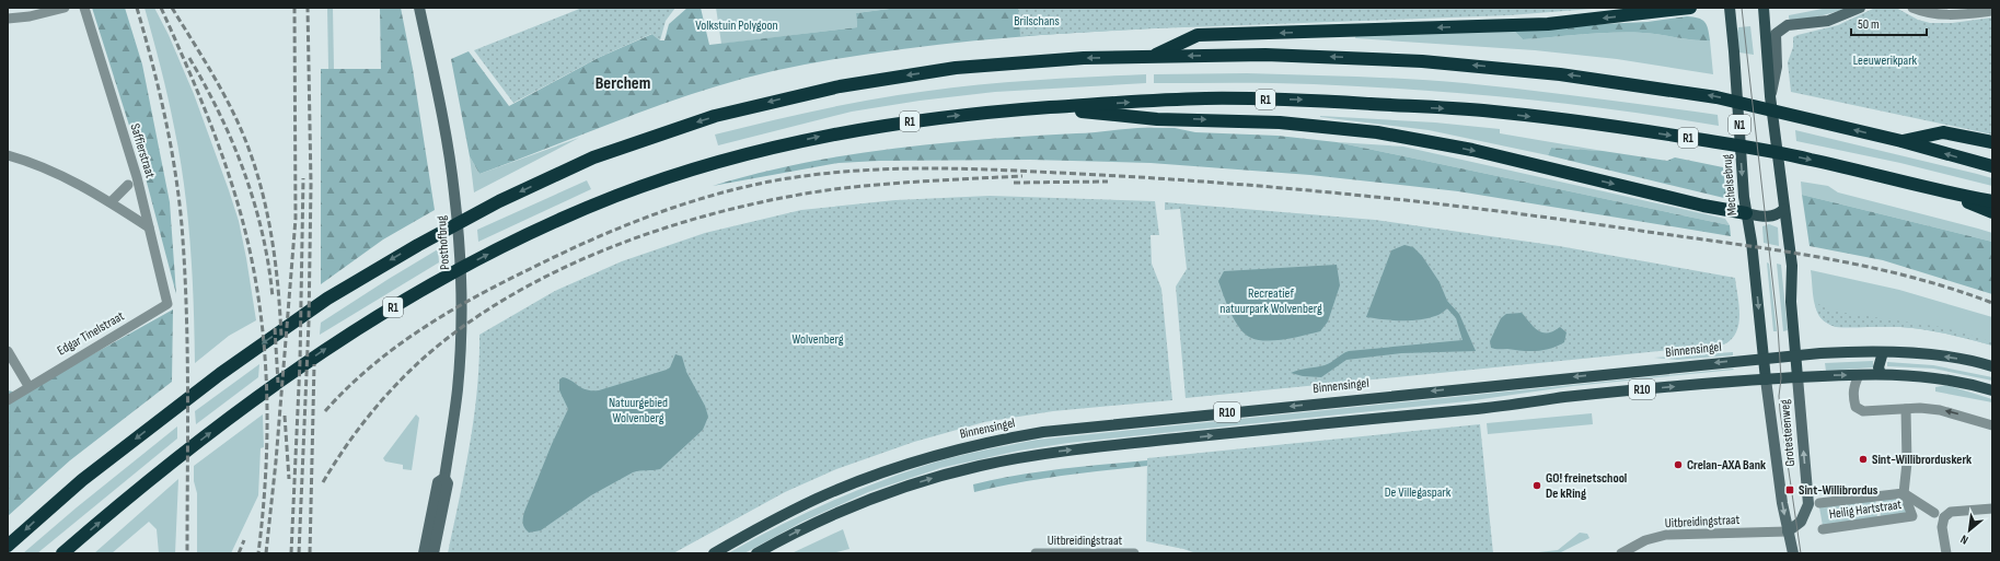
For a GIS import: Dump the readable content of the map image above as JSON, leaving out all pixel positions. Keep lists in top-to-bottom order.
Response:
{
  "streets": {
    "highway": ["R1"],
    "main road": [
      "N1",
      "Mechelsebrug",
      "Binnensingel",
      "R10"
    ],
    "street": [
      "Saffierstraat",
      "Posthofbrug",
      "Edgar Tinelstraat",
      "Grotesteenweg",
      "Heilig Hartstraat",
      "Uitbreidingstraat"
    ]
  },
  "crossings": [
    ["Saffierstraat", "Edgar Tinelstraat"],
    ["Mechelsebrug", "Binnensingel"],
    ["Mechelsebrug", "R10"],
    ["Mechelsebrug", "Grotesteenweg"],
    ["R10", "Grotesteenweg"],
    ["Grotesteenweg", "Uitbreidingstraat"]
  ],
  "districts": ["Berchem"],
  "parks": [
    "Brilschans",
    "Volkstuin Polygoon",
    "Leeuwerikpark",
    "Recreatief natuurpark Wolvenberg",
    "Wolvenberg",
    "Natuurgebied Wolvenberg",
    "De Villegaspark"
  ],
  "places": {
    "other": ["Sint-Willibrorduskerk", "Crelan-AXA Bank", "GO! freinetschool De kRing"],
    "transit": ["Sint-Willibrordus"]
  },
  "scale_bar": "50 m",
  "north": "bottom left"
}
